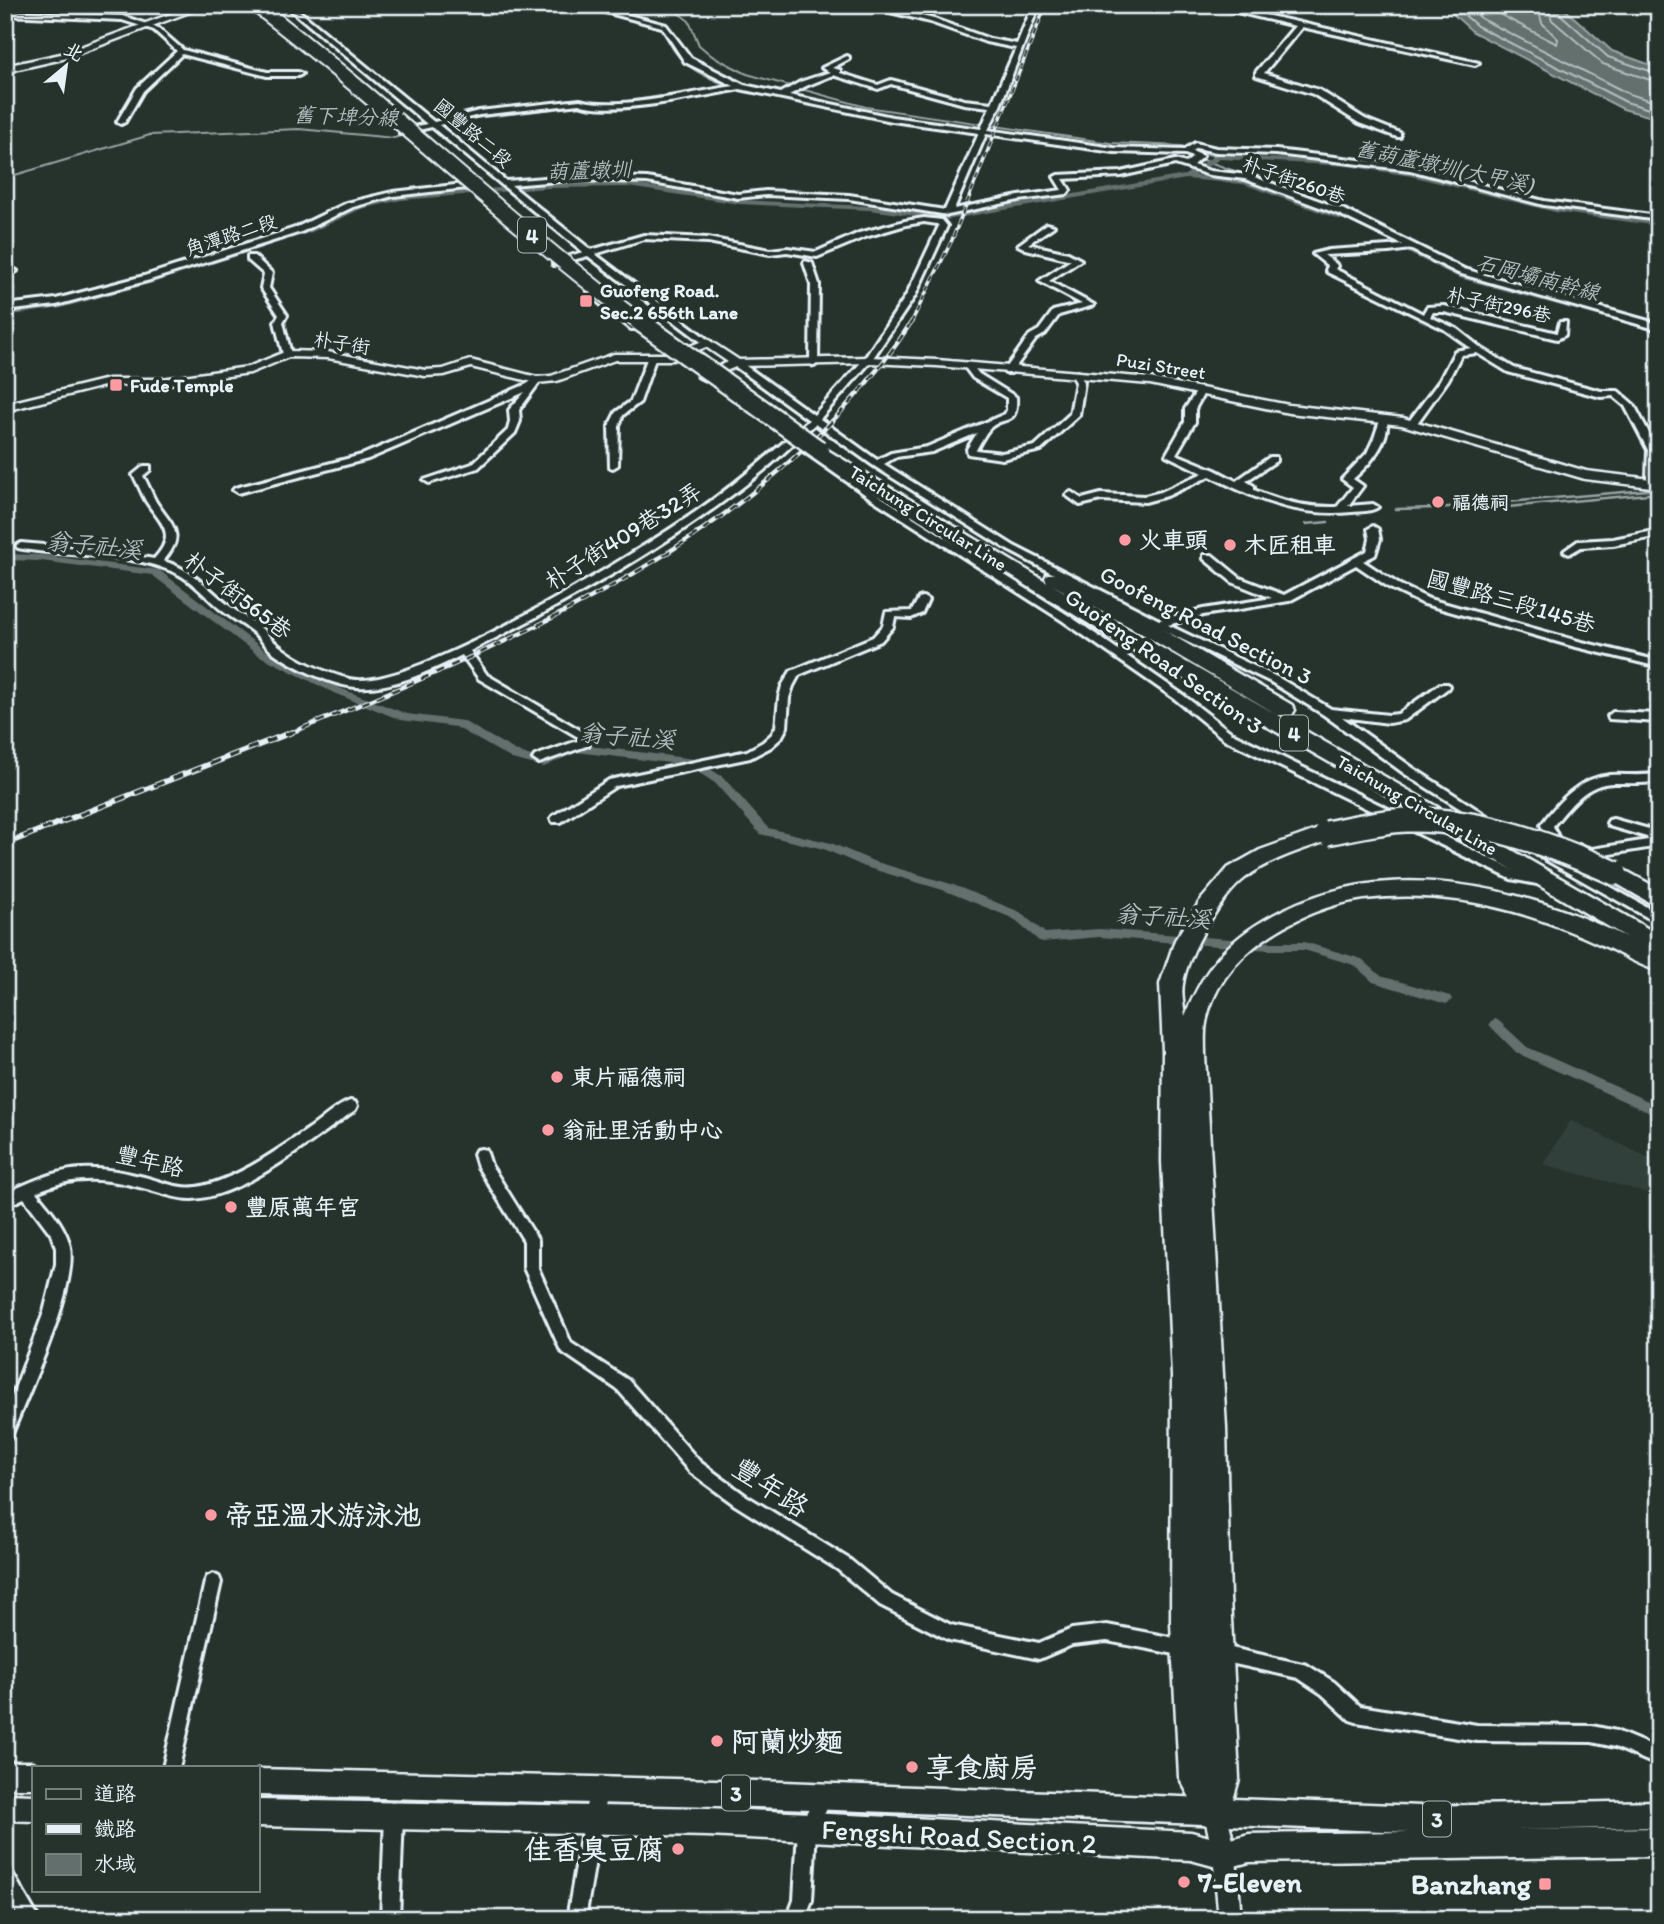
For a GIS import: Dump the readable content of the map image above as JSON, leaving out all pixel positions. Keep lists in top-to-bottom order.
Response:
{
  "streets": {
    "highway": ["4", "Taichung Circular Line"],
    "main road": ["3", "Fengshi Road Section 2"],
    "street": [
      "國豐路二段",
      "朴子街260巷",
      "角潭路二段",
      "朴子街296巷",
      "朴子街",
      "Puzi Street",
      "朴子街409巷32弄",
      "朴子街565巷",
      "國豐路三段145巷",
      "Goofeng Road Section 3",
      "Guofeng Road Section 3",
      "豐年路"
    ]
  },
  "crossings": [
    ["國豐路二段", "角潭路二段"],
    ["國豐路二段", "朴子街"],
    ["國豐路二段", "Puzi Street"],
    ["國豐路二段", "朴子街409巷32弄"],
    ["國豐路二段", "Goofeng Road Section 3"],
    ["國豐路二段", "Guofeng Road Section 3"],
    ["朴子街", "Guofeng Road Section 3"],
    ["Puzi Street", "朴子街409巷32弄"],
    ["Puzi Street", "Goofeng Road Section 3"],
    ["Taichung Circular Line", "Guofeng Road Section 3"],
    ["朴子街409巷32弄", "朴子街565巷"],
    ["朴子街409巷32弄", "Goofeng Road Section 3"],
    ["朴子街409巷32弄", "Guofeng Road Section 3"]
  ],
  "water": [
    "舊下埤分線",
    "舊葫蘆墩圳(大甲溪)",
    "葫蘆墩圳",
    "石岡壩南幹線",
    "翁子社溪"
  ],
  "places": {
    "transit": ["Guofeng Road. Sec.2 656th Lane", "Fude Temple", "Banzhang"],
    "other": [
      "福德祠",
      "火車頭",
      "木匠租車",
      "東片福德祠",
      "翁社里活動中心",
      "豐原萬年宮",
      "帝亞溫水游泳池",
      "阿蘭炒麵",
      "享食廚房",
      "佳香臭豆腐",
      "7-Eleven"
    ]
  },
  "legend": ["道路", "鐵路", "水域"],
  "north": "top right"
}
